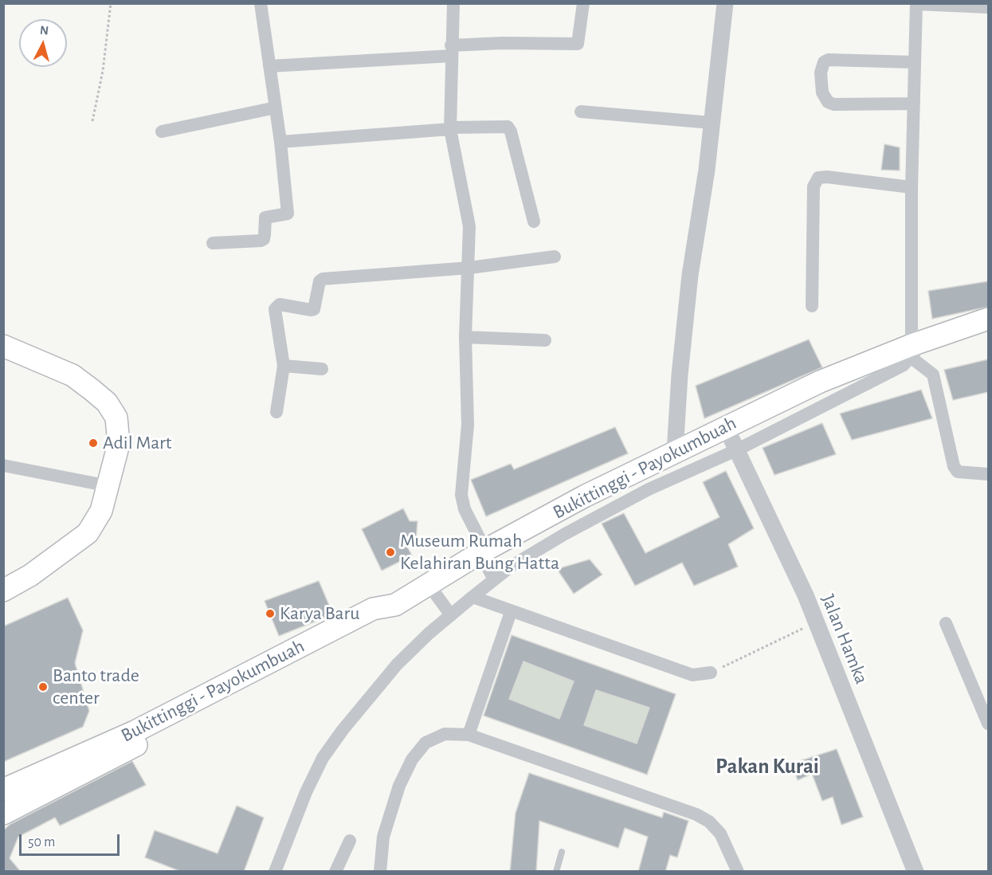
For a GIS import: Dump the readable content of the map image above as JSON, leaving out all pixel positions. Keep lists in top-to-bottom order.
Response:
{
  "streets": {
    "main road": ["Bukittinggi - Payokumbuah"],
    "street": ["Jalan Hamka"]
  },
  "crossings": [
    ["Bukittinggi - Payokumbuah", "Jalan Hamka"]
  ],
  "districts": ["Pakan Kurai"],
  "places": [
    "Adil Mart",
    "Museum Rumah Kelahiran Bung Hatta",
    "Karya Baru",
    "Banto trade center"
  ],
  "scale_bar": "50 m",
  "north": "top"
}
